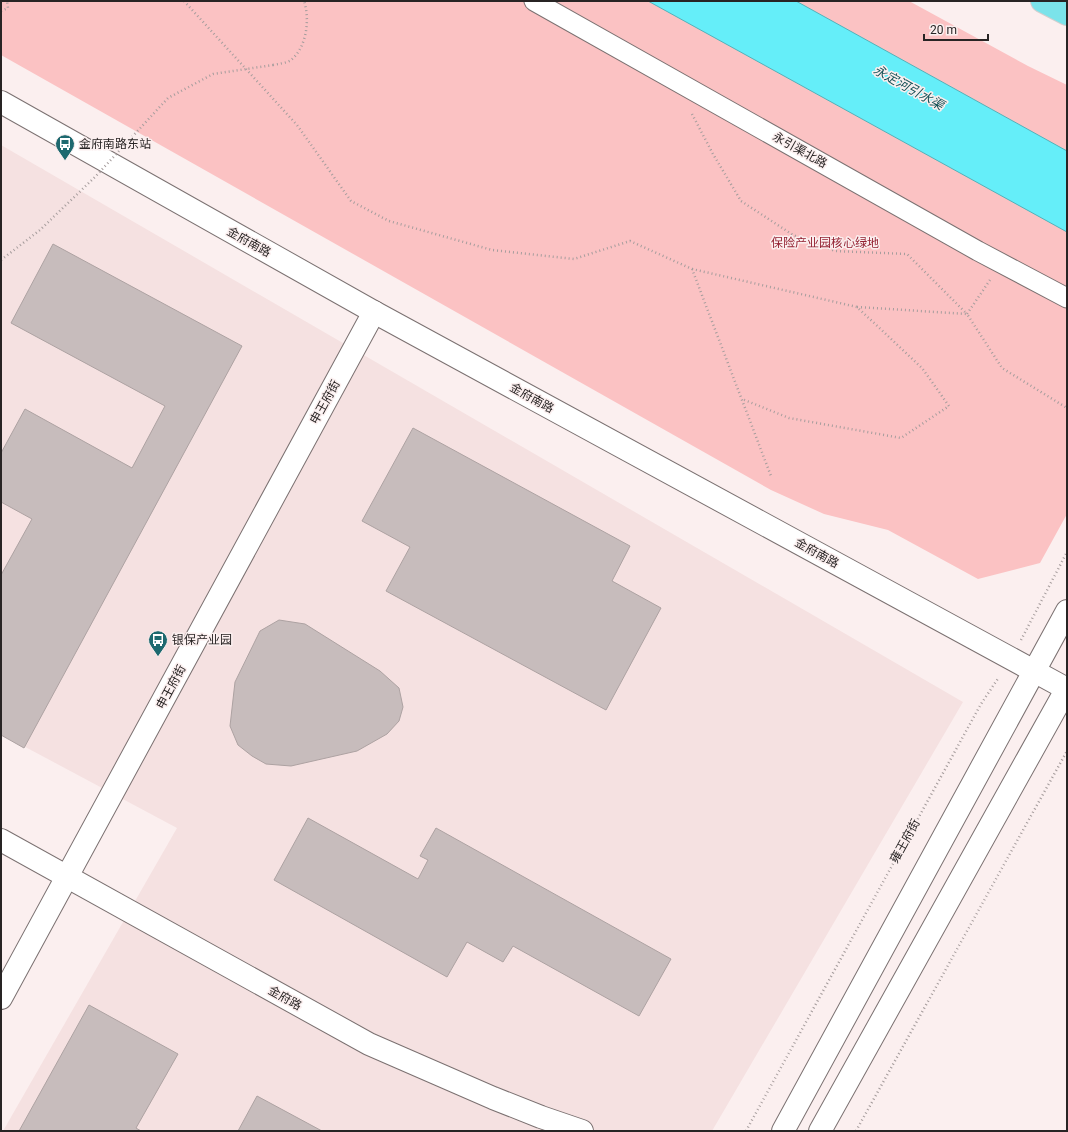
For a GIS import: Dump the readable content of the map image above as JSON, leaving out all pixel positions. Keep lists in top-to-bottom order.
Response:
{
  "streets": {
    "street": [
      "永引渠北路",
      "金府南路",
      "申王府街",
      "金府路"
    ],
    "path": ["雍王府街"]
  },
  "crossings": [
    ["金府南路", "申王府街"],
    ["金府南路", "雍王府街"],
    ["申王府街", "金府路"]
  ],
  "water": ["永定河引水渠"],
  "parks": ["保险产业园核心绿地"],
  "places": {
    "bus stop": ["金府南路东站", "银保产业园"]
  },
  "scale_bar": "20 m"
}
